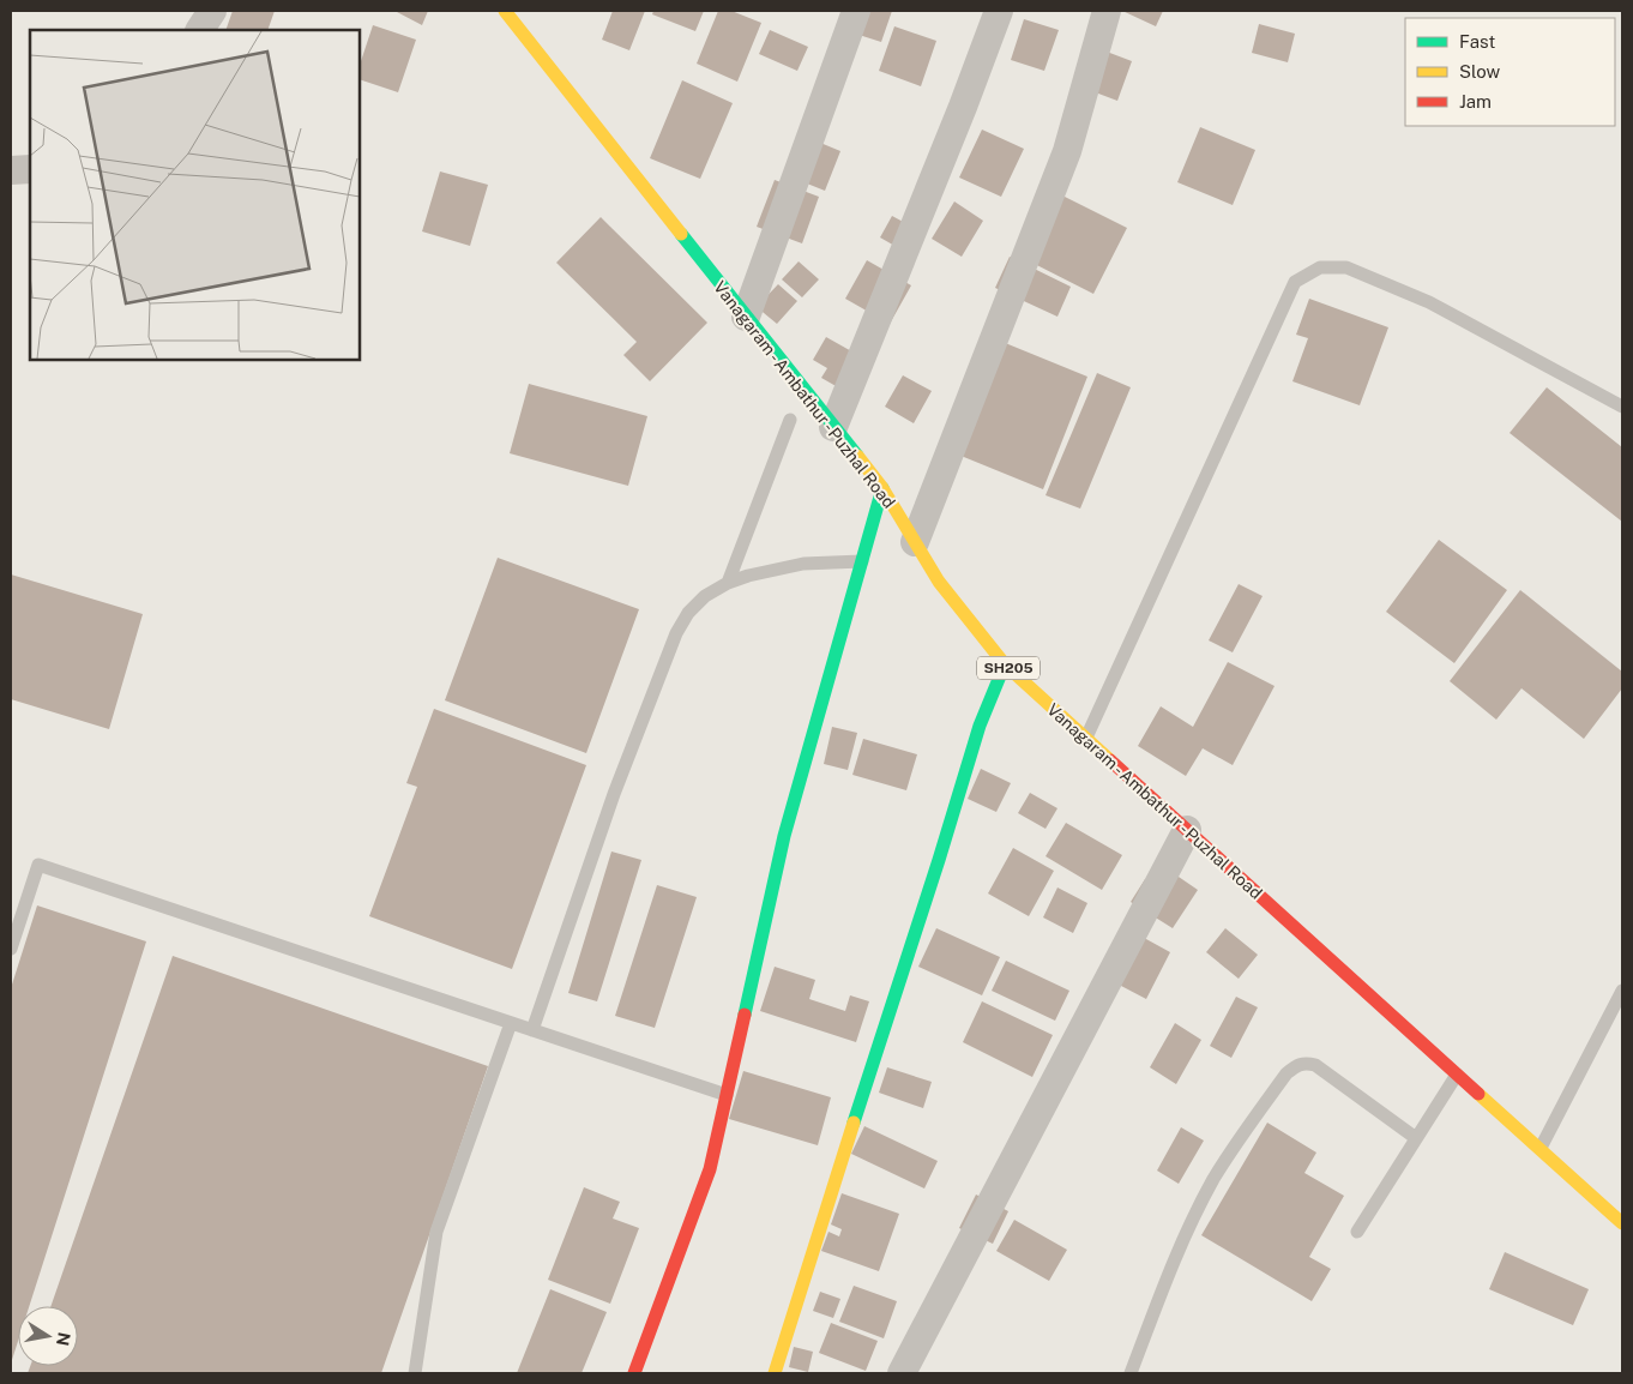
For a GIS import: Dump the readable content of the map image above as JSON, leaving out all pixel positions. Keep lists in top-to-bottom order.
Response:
{
  "streets": {
    "main road": ["Vanagaram - Ambathur - Puzhal Road", "SH205"]
  },
  "legend": ["Fast", "Slow", "Jam"],
  "north": "right"
}
